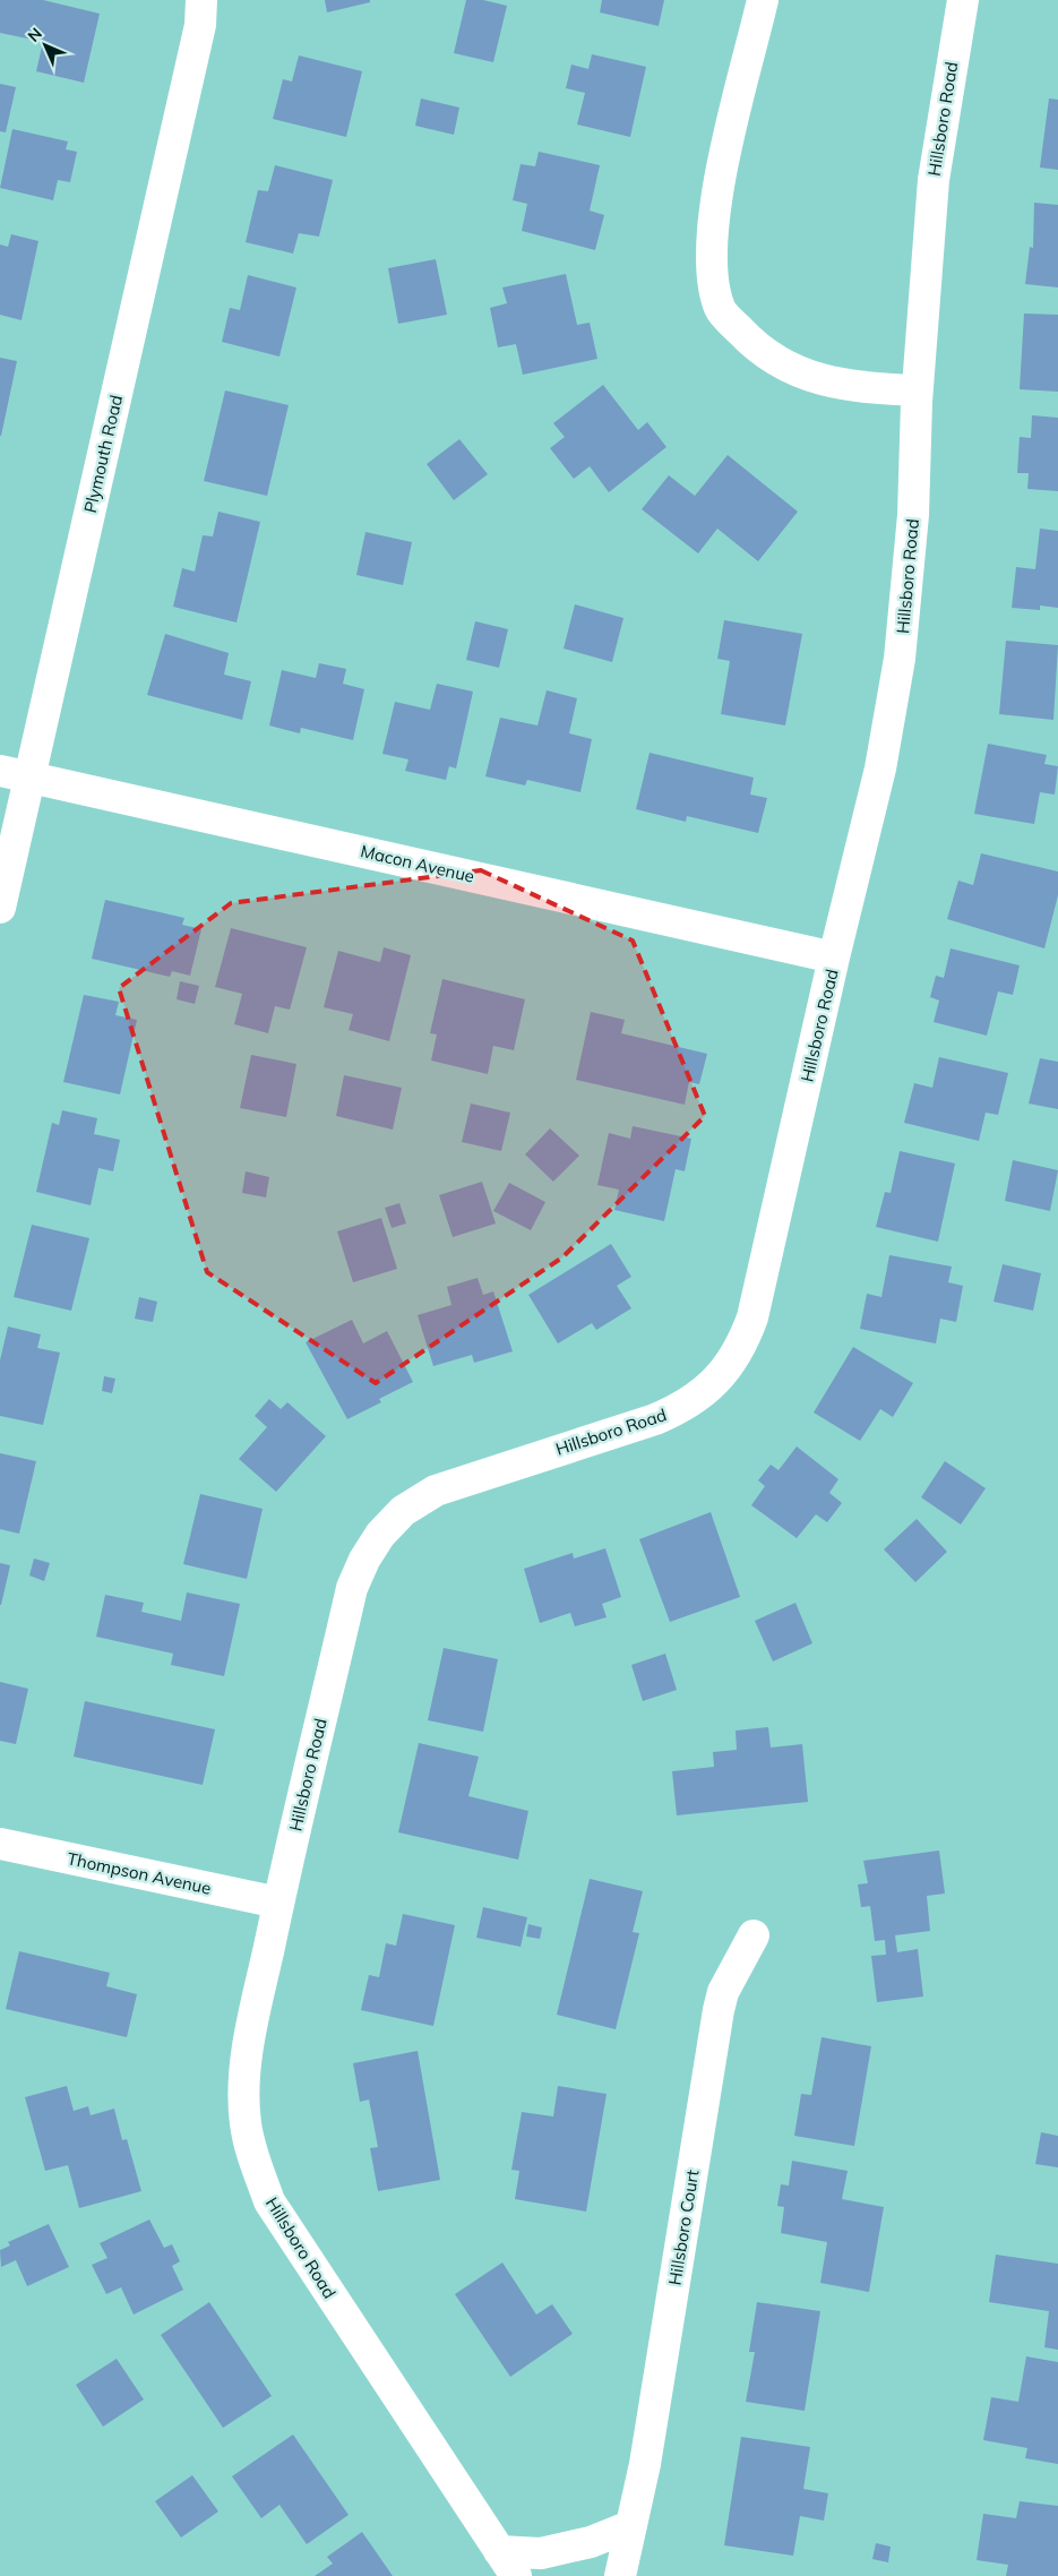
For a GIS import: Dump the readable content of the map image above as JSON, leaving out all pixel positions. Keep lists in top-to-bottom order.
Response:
{
  "streets": {
    "street": [
      "Hillsboro Road",
      "Plymouth Road",
      "Macon Avenue",
      "Thompson Avenue",
      "Hillsboro Court"
    ]
  },
  "crossings": [
    ["Hillsboro Road", "Macon Avenue"],
    ["Hillsboro Road", "Thompson Avenue"],
    ["Plymouth Road", "Macon Avenue"]
  ],
  "north": "top left"
}
